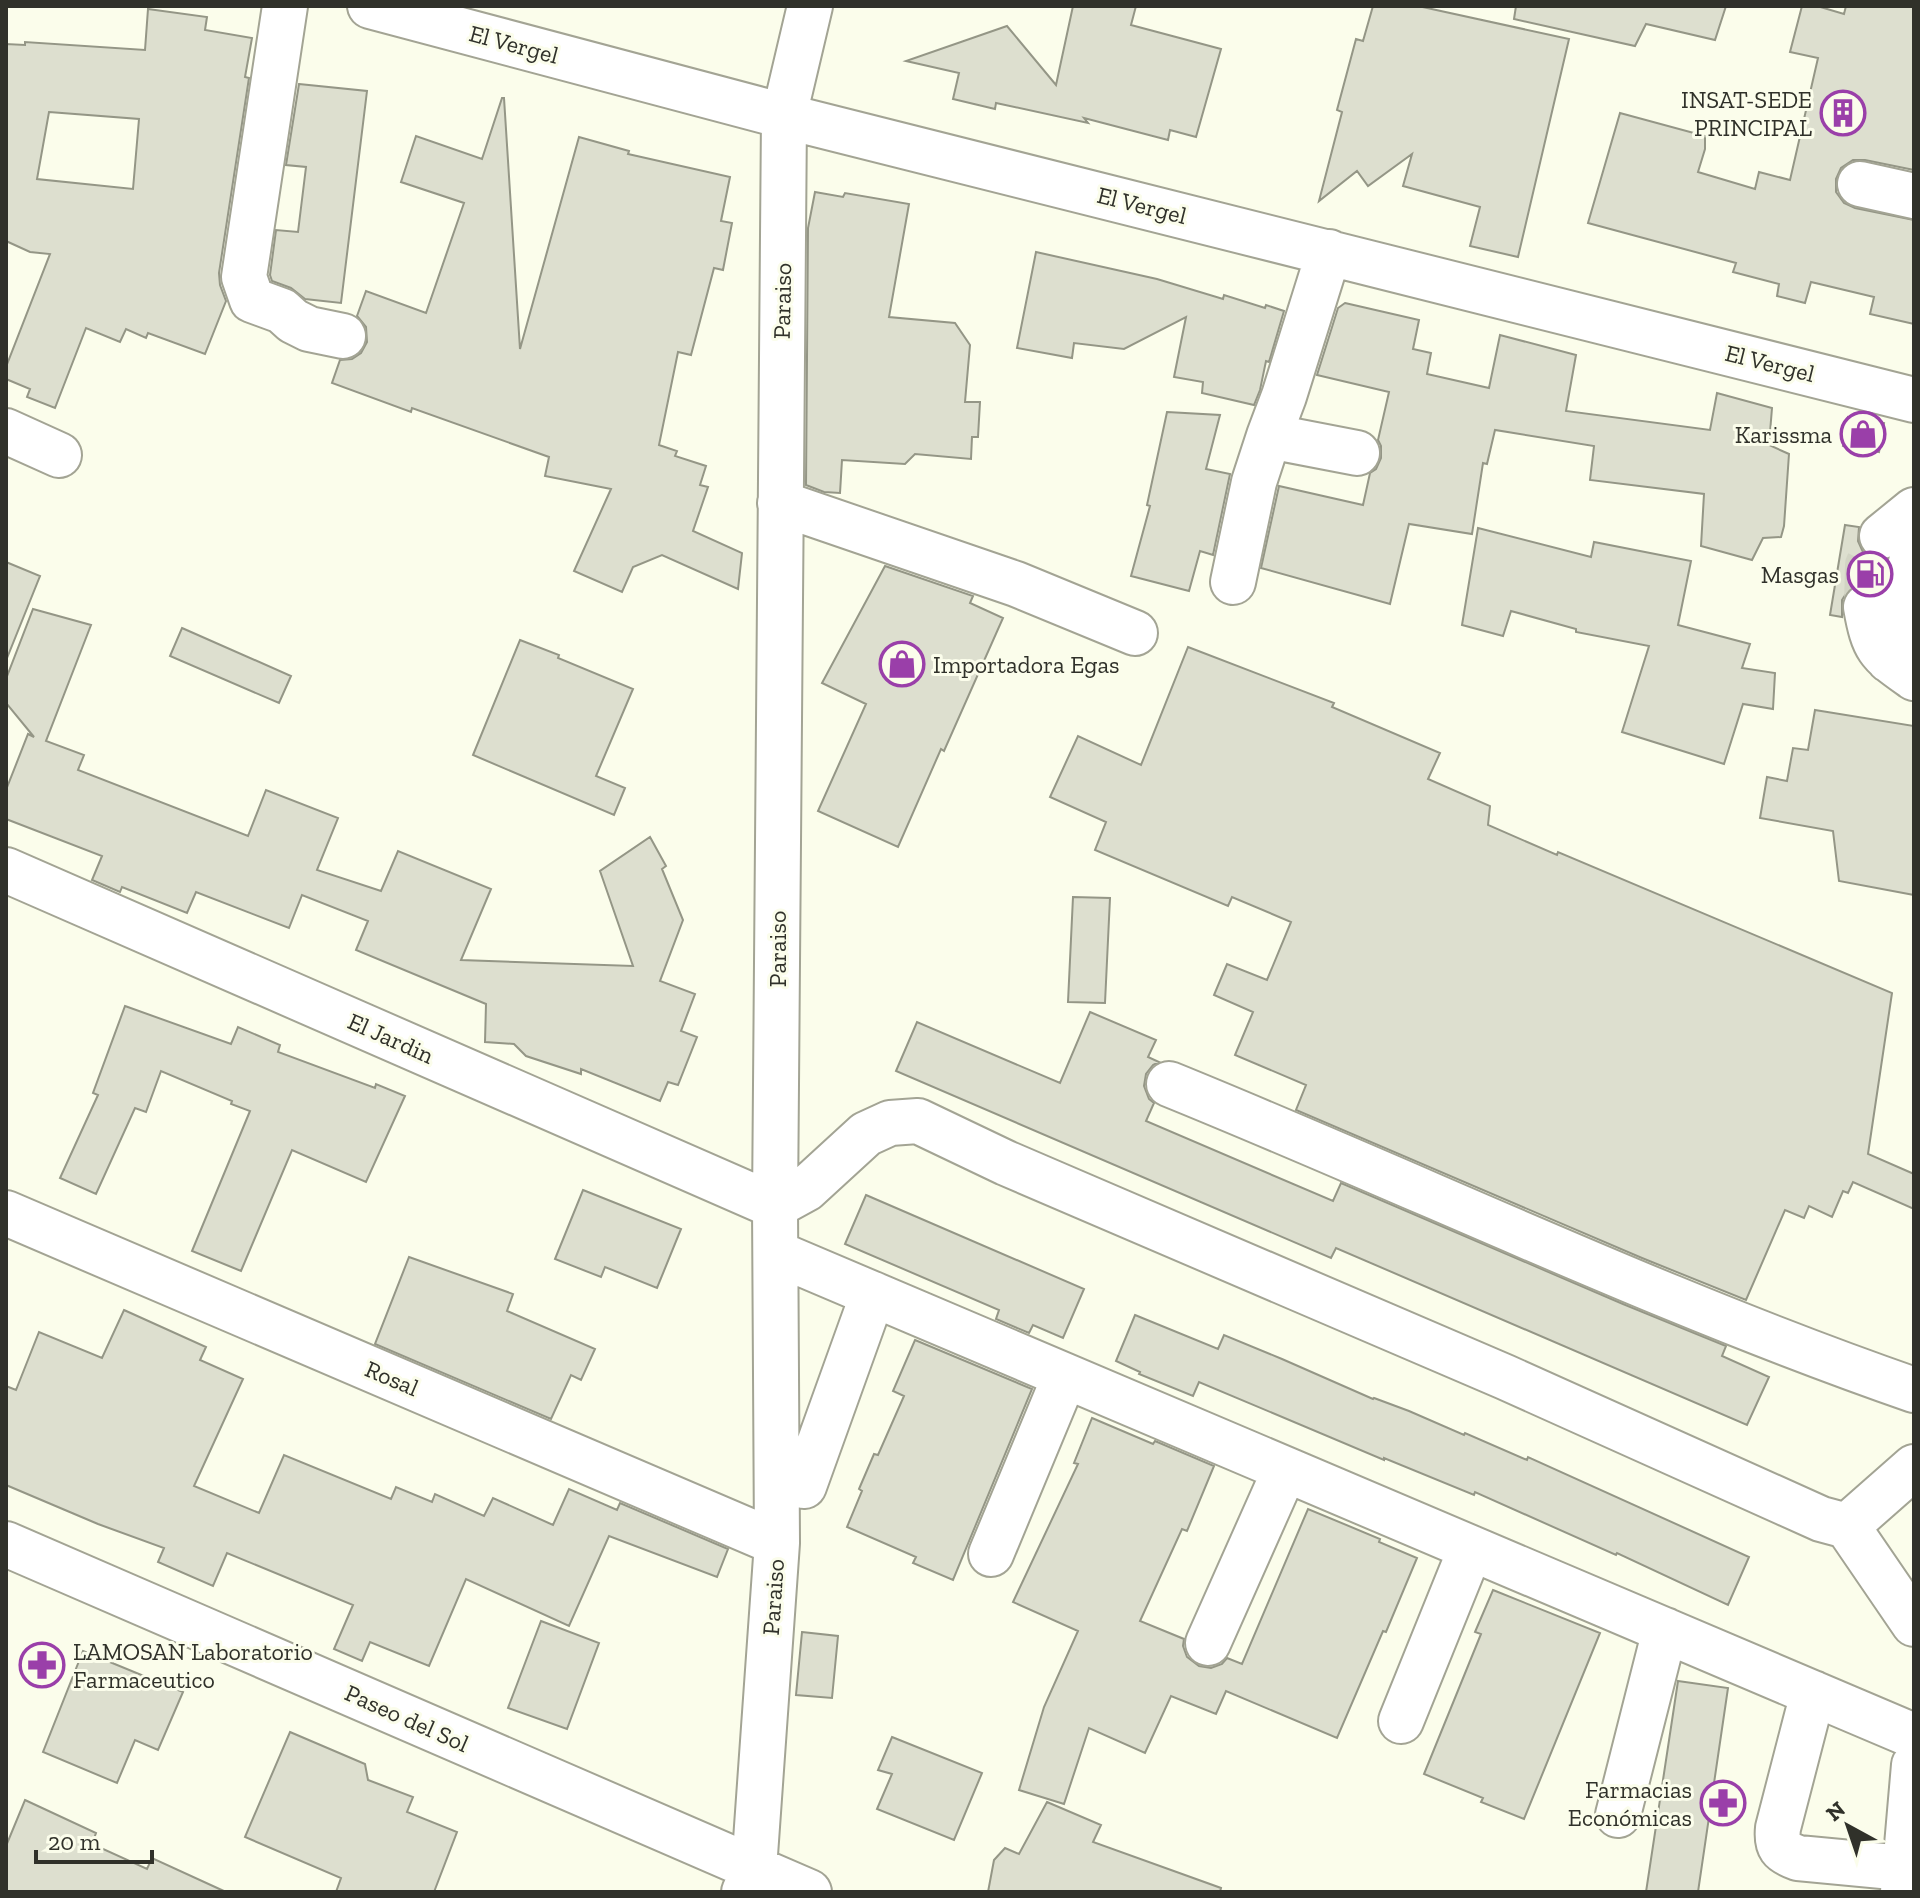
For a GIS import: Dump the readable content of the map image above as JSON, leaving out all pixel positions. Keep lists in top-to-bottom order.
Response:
{
  "streets": {
    "street": [
      "El Vergel",
      "Paraiso",
      "El Jardin",
      "Rosal",
      "Paseo del Sol"
    ]
  },
  "crossings": [
    ["El Vergel", "Paraiso"],
    ["Paraiso", "El Jardin"],
    ["Paraiso", "Rosal"],
    ["Paraiso", "Paseo del Sol"]
  ],
  "places": {
    "building": ["INSAT-SEDE PRINCIPAL"],
    "shop": ["Karissma", "Importadora Egas"],
    "fuel station": ["Masgas"],
    "pharmacy": ["LAMOSAN Laboratorio Farmaceutico", "Farmacias Económicas"]
  },
  "scale_bar": "20 m",
  "north": "top left"
}
